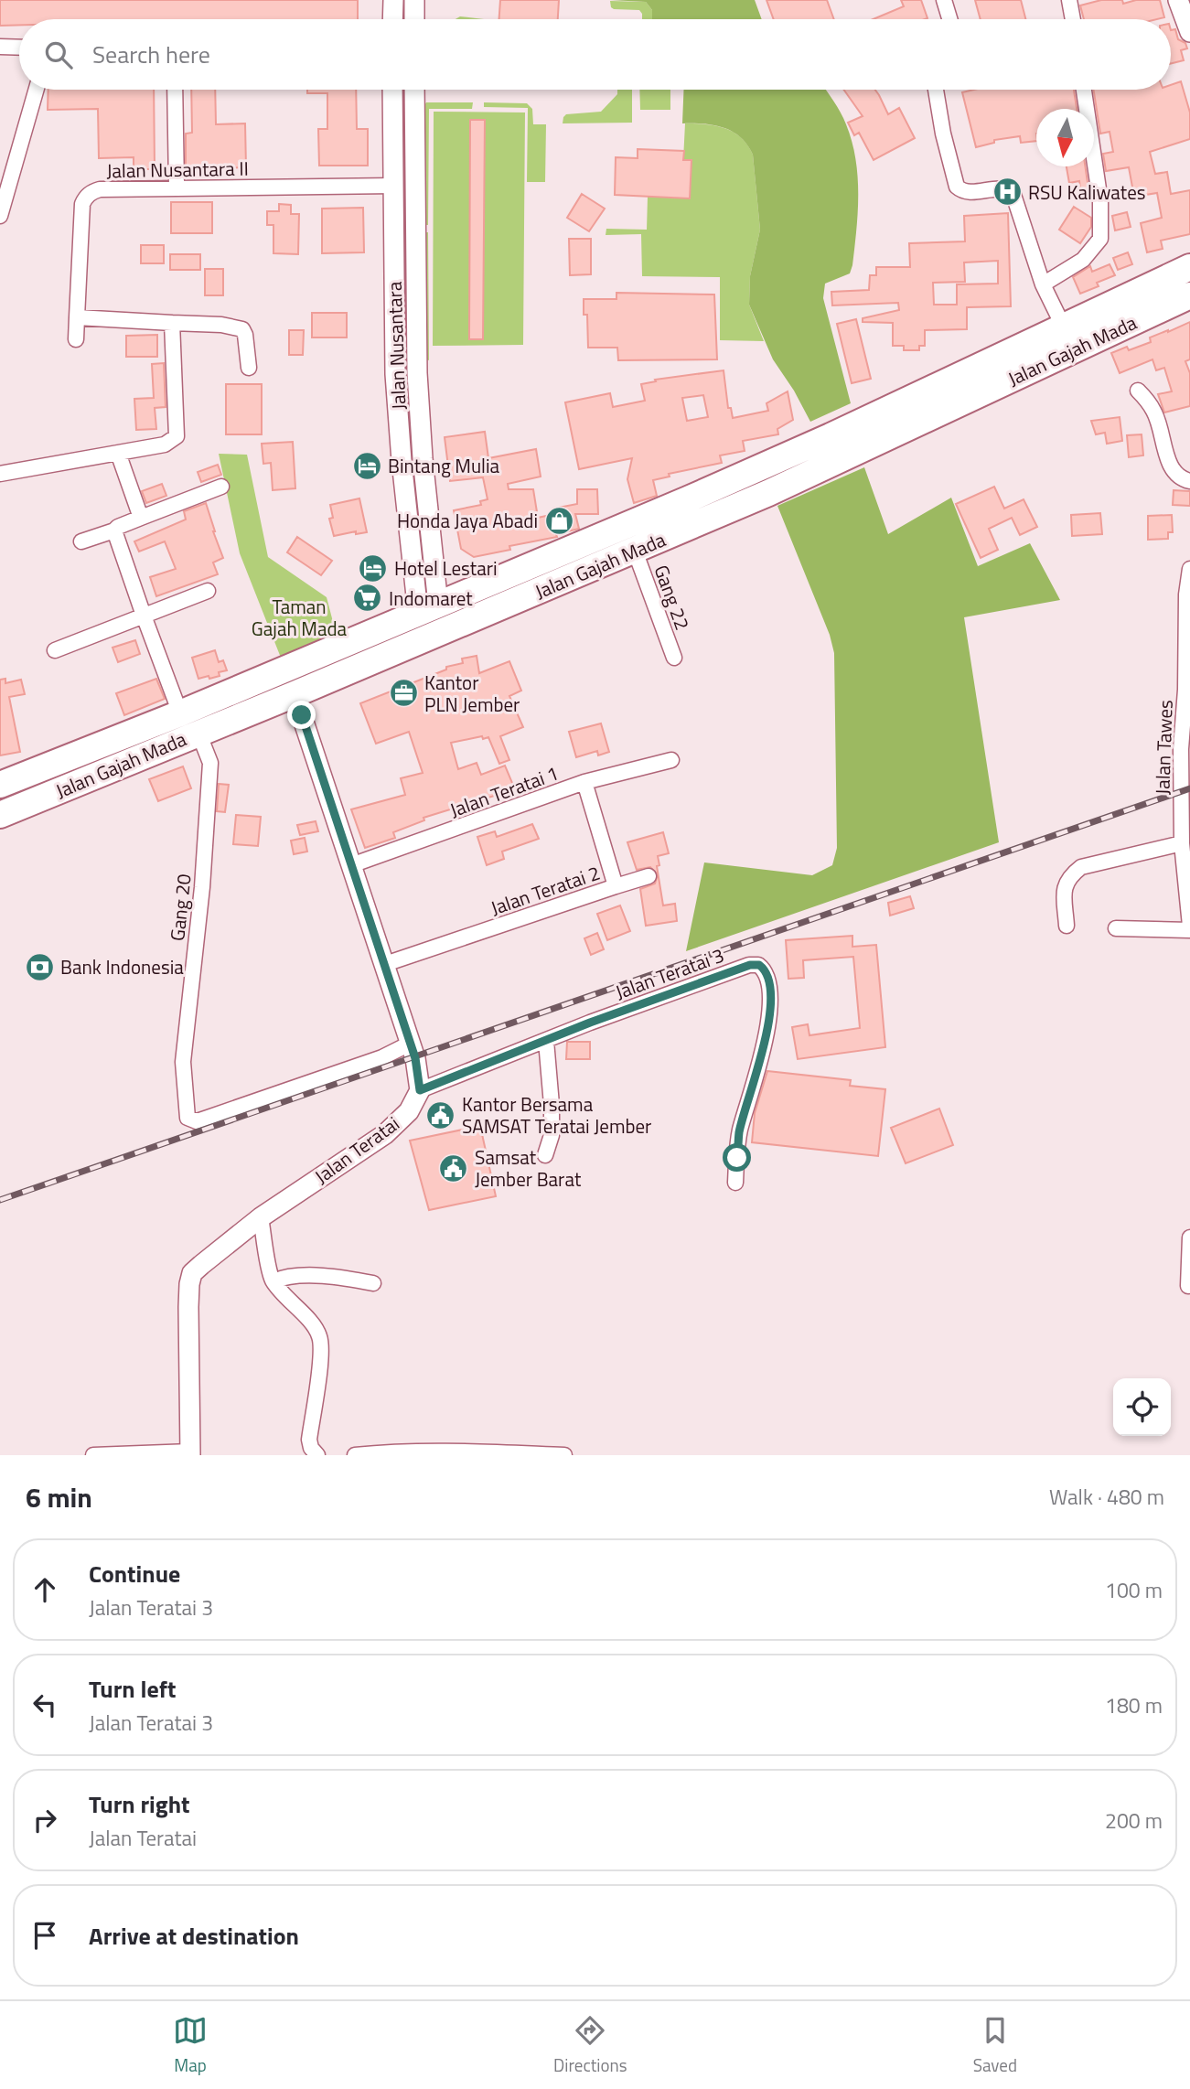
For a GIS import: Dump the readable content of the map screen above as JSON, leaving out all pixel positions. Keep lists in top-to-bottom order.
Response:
{
  "streets": {
    "highway": ["Jalan Gajah Mada"],
    "street": [
      "Jalan Nusantara II",
      "Jalan Nusantara",
      "Gang 22",
      "Jalan Tawes",
      "Jalan Teratai 1",
      "Jalan Teratai 2",
      "Gang 20",
      "Jalan Teratai 3",
      "Jalan Teratai"
    ]
  },
  "crossings": [
    ["Jalan Nusantara II", "Jalan Nusantara"],
    ["Jalan Nusantara", "Jalan Gajah Mada"],
    ["Jalan Gajah Mada", "Gang 22"],
    ["Jalan Gajah Mada", "Gang 20"],
    ["Jalan Teratai 1", "Jalan Teratai 2"],
    ["Jalan Teratai 3", "Jalan Teratai"]
  ],
  "parks": ["Taman Gajah Mada"],
  "places": {
    "hospital": ["RSU Kaliwates"],
    "hotel": ["Bintang Mulia", "Hotel Lestari"],
    "shop": ["Honda Jaya Abadi"],
    "supermarket": ["Indomaret"],
    "office": ["Kantor PLN Jember"],
    "bank": ["Bank Indonesia"],
    "public building": ["Kantor Bersama SAMSAT Teratai Jember", "Samsat Jember Barat"]
  },
  "north": "bottom",
  "page": {
    "search": "Search here",
    "heading": ["6 min", "Walk · 480 m"],
    "list": [
      ["Continue", "Jalan Teratai 3", "100 m"],
      ["Turn left", "Jalan Teratai 3", "180 m"],
      ["Turn right", "Jalan Teratai", "200 m"],
      "Arrive at destination"
    ],
    "nav": ["Map", "Directions", "Saved"]
  }
}
